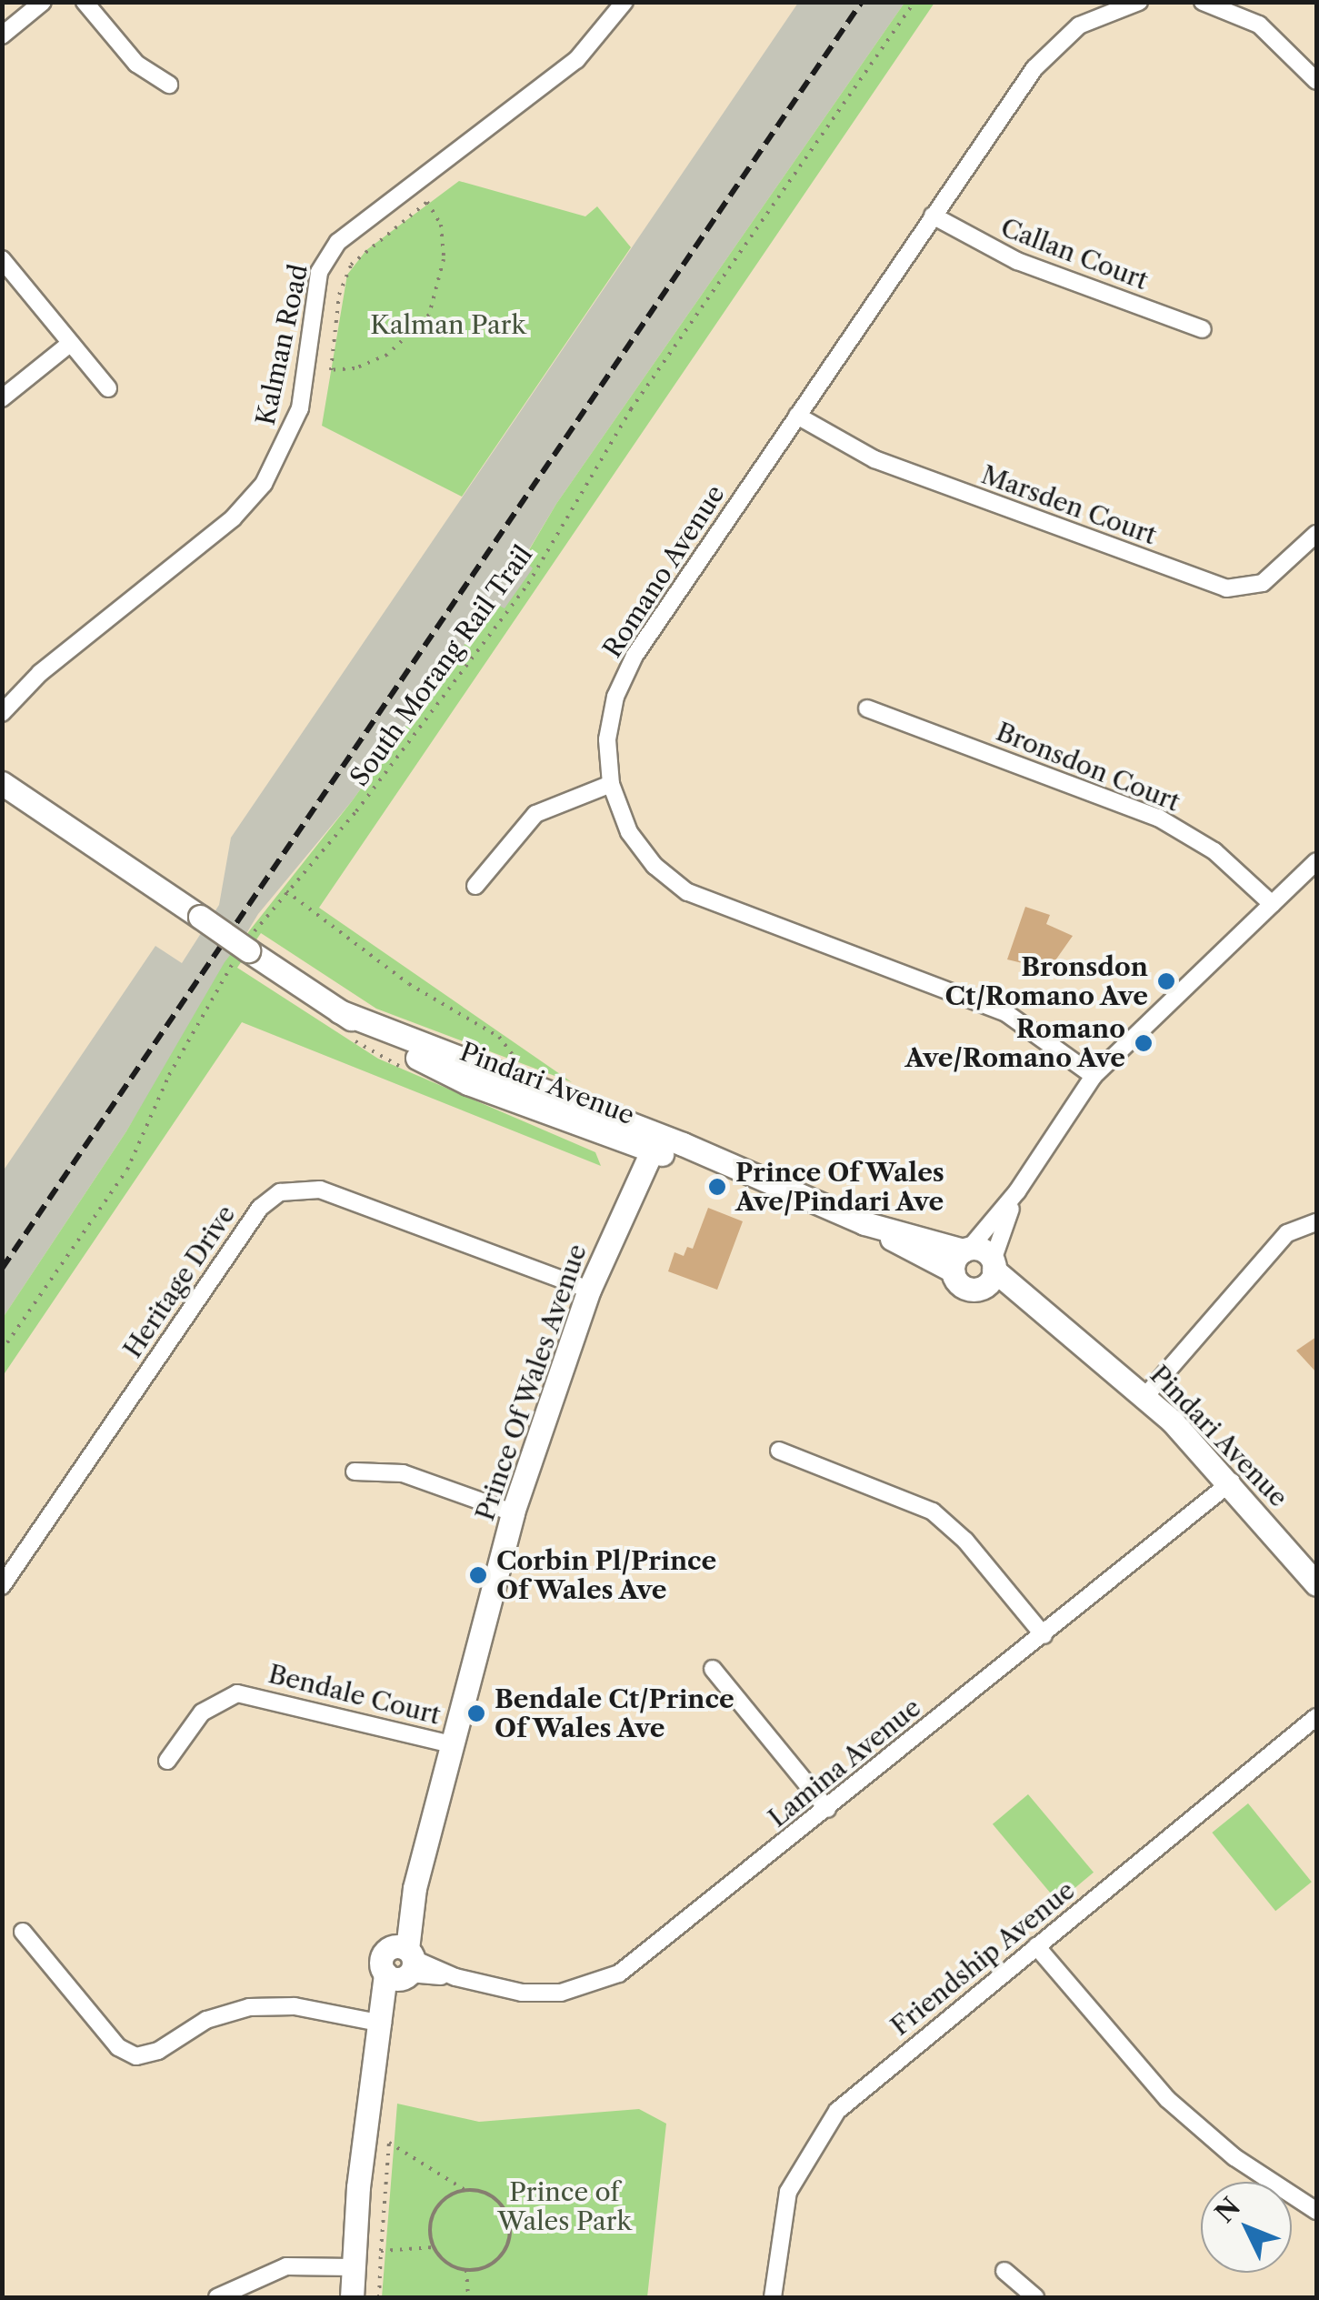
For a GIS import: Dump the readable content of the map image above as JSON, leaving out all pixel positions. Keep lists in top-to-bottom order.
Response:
{
  "streets": {
    "street": [
      "Callan Court",
      "Kalman Road",
      "Marsden Court",
      "Romano Avenue",
      "Bronsdon Court",
      "Pindari Avenue",
      "Heritage Drive",
      "Prince Of Wales Avenue",
      "Bendale Court",
      "Lamina Avenue",
      "Friendship Avenue"
    ],
    "path": ["South Morang Rail Trail"]
  },
  "crossings": [
    ["Callan Court", "Romano Avenue"],
    ["Marsden Court", "Romano Avenue"],
    ["South Morang Rail Trail", "Pindari Avenue"],
    ["Pindari Avenue", "Prince Of Wales Avenue"],
    ["Pindari Avenue", "Lamina Avenue"],
    ["Heritage Drive", "Prince Of Wales Avenue"],
    ["Prince Of Wales Avenue", "Bendale Court"],
    ["Prince Of Wales Avenue", "Lamina Avenue"]
  ],
  "parks": ["Kalman Park", "Prince of Wales Park"],
  "places": [
    "Bronsdon Ct/Romano Ave",
    "Romano Ave/Romano Ave",
    "Prince Of Wales Ave/Pindari Ave",
    "Corbin Pl/Prince Of Wales Ave",
    "Bendale Ct/Prince Of Wales Ave"
  ],
  "north": "top left"
}
